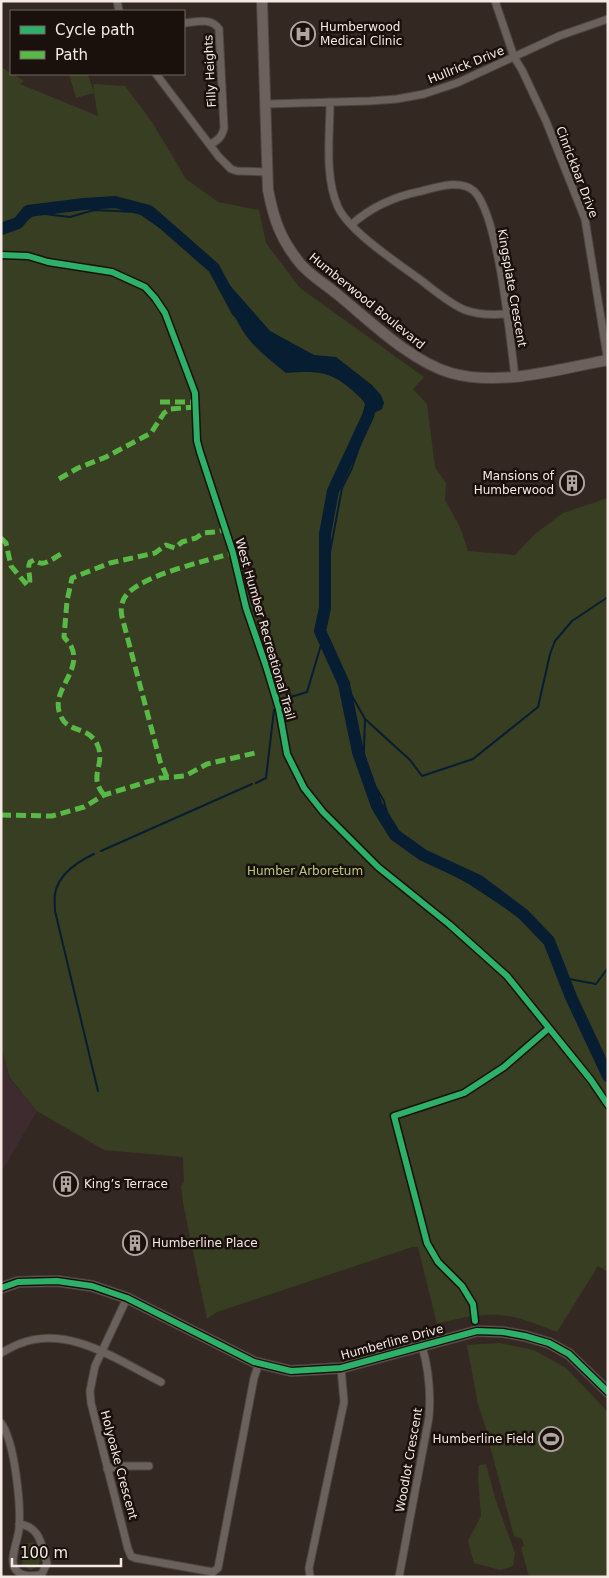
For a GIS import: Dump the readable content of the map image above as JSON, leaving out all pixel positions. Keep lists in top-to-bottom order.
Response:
{
  "streets": {
    "street": [
      "Hullrick Drive",
      "Filly Heights",
      "Cinrickbar Drive",
      "Kingsplate Crescent",
      "Humberwood Boulevard",
      "Humberline Drive",
      "Woodlot Crescent",
      "Holyoake Crescent"
    ],
    "cycle path": ["West Humber Recreational Trail"]
  },
  "crossings": [
    ["Hullrick Drive", "Cinrickbar Drive"],
    ["Hullrick Drive", "Humberwood Boulevard"],
    ["Cinrickbar Drive", "Humberwood Boulevard"],
    ["Kingsplate Crescent", "Humberwood Boulevard"],
    ["Humberline Drive", "Woodlot Crescent"],
    ["Humberline Drive", "Holyoake Crescent"]
  ],
  "parks": ["Humber Arboretum"],
  "places": {
    "hospital": ["Humberwood Medical Clinic"],
    "building": ["Mansions of Humberwood", "King’s Terrace", "Humberline Place"],
    "sports": ["Humberline Field"]
  },
  "legend": ["Cycle path", "Path"],
  "scale_bar": "100 m"
}
